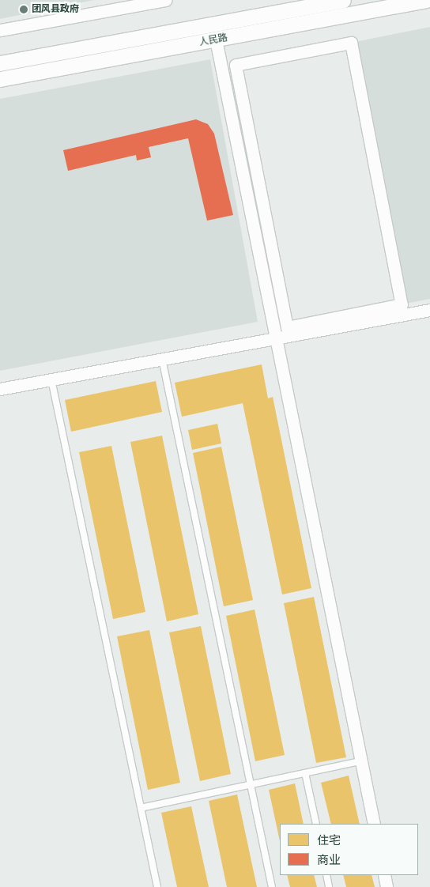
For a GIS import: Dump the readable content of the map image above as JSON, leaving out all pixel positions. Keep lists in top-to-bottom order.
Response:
{
  "streets": {
    "street": ["人民路"]
  },
  "places": ["团风县政府"],
  "legend": ["住宅", "商业"]
}
